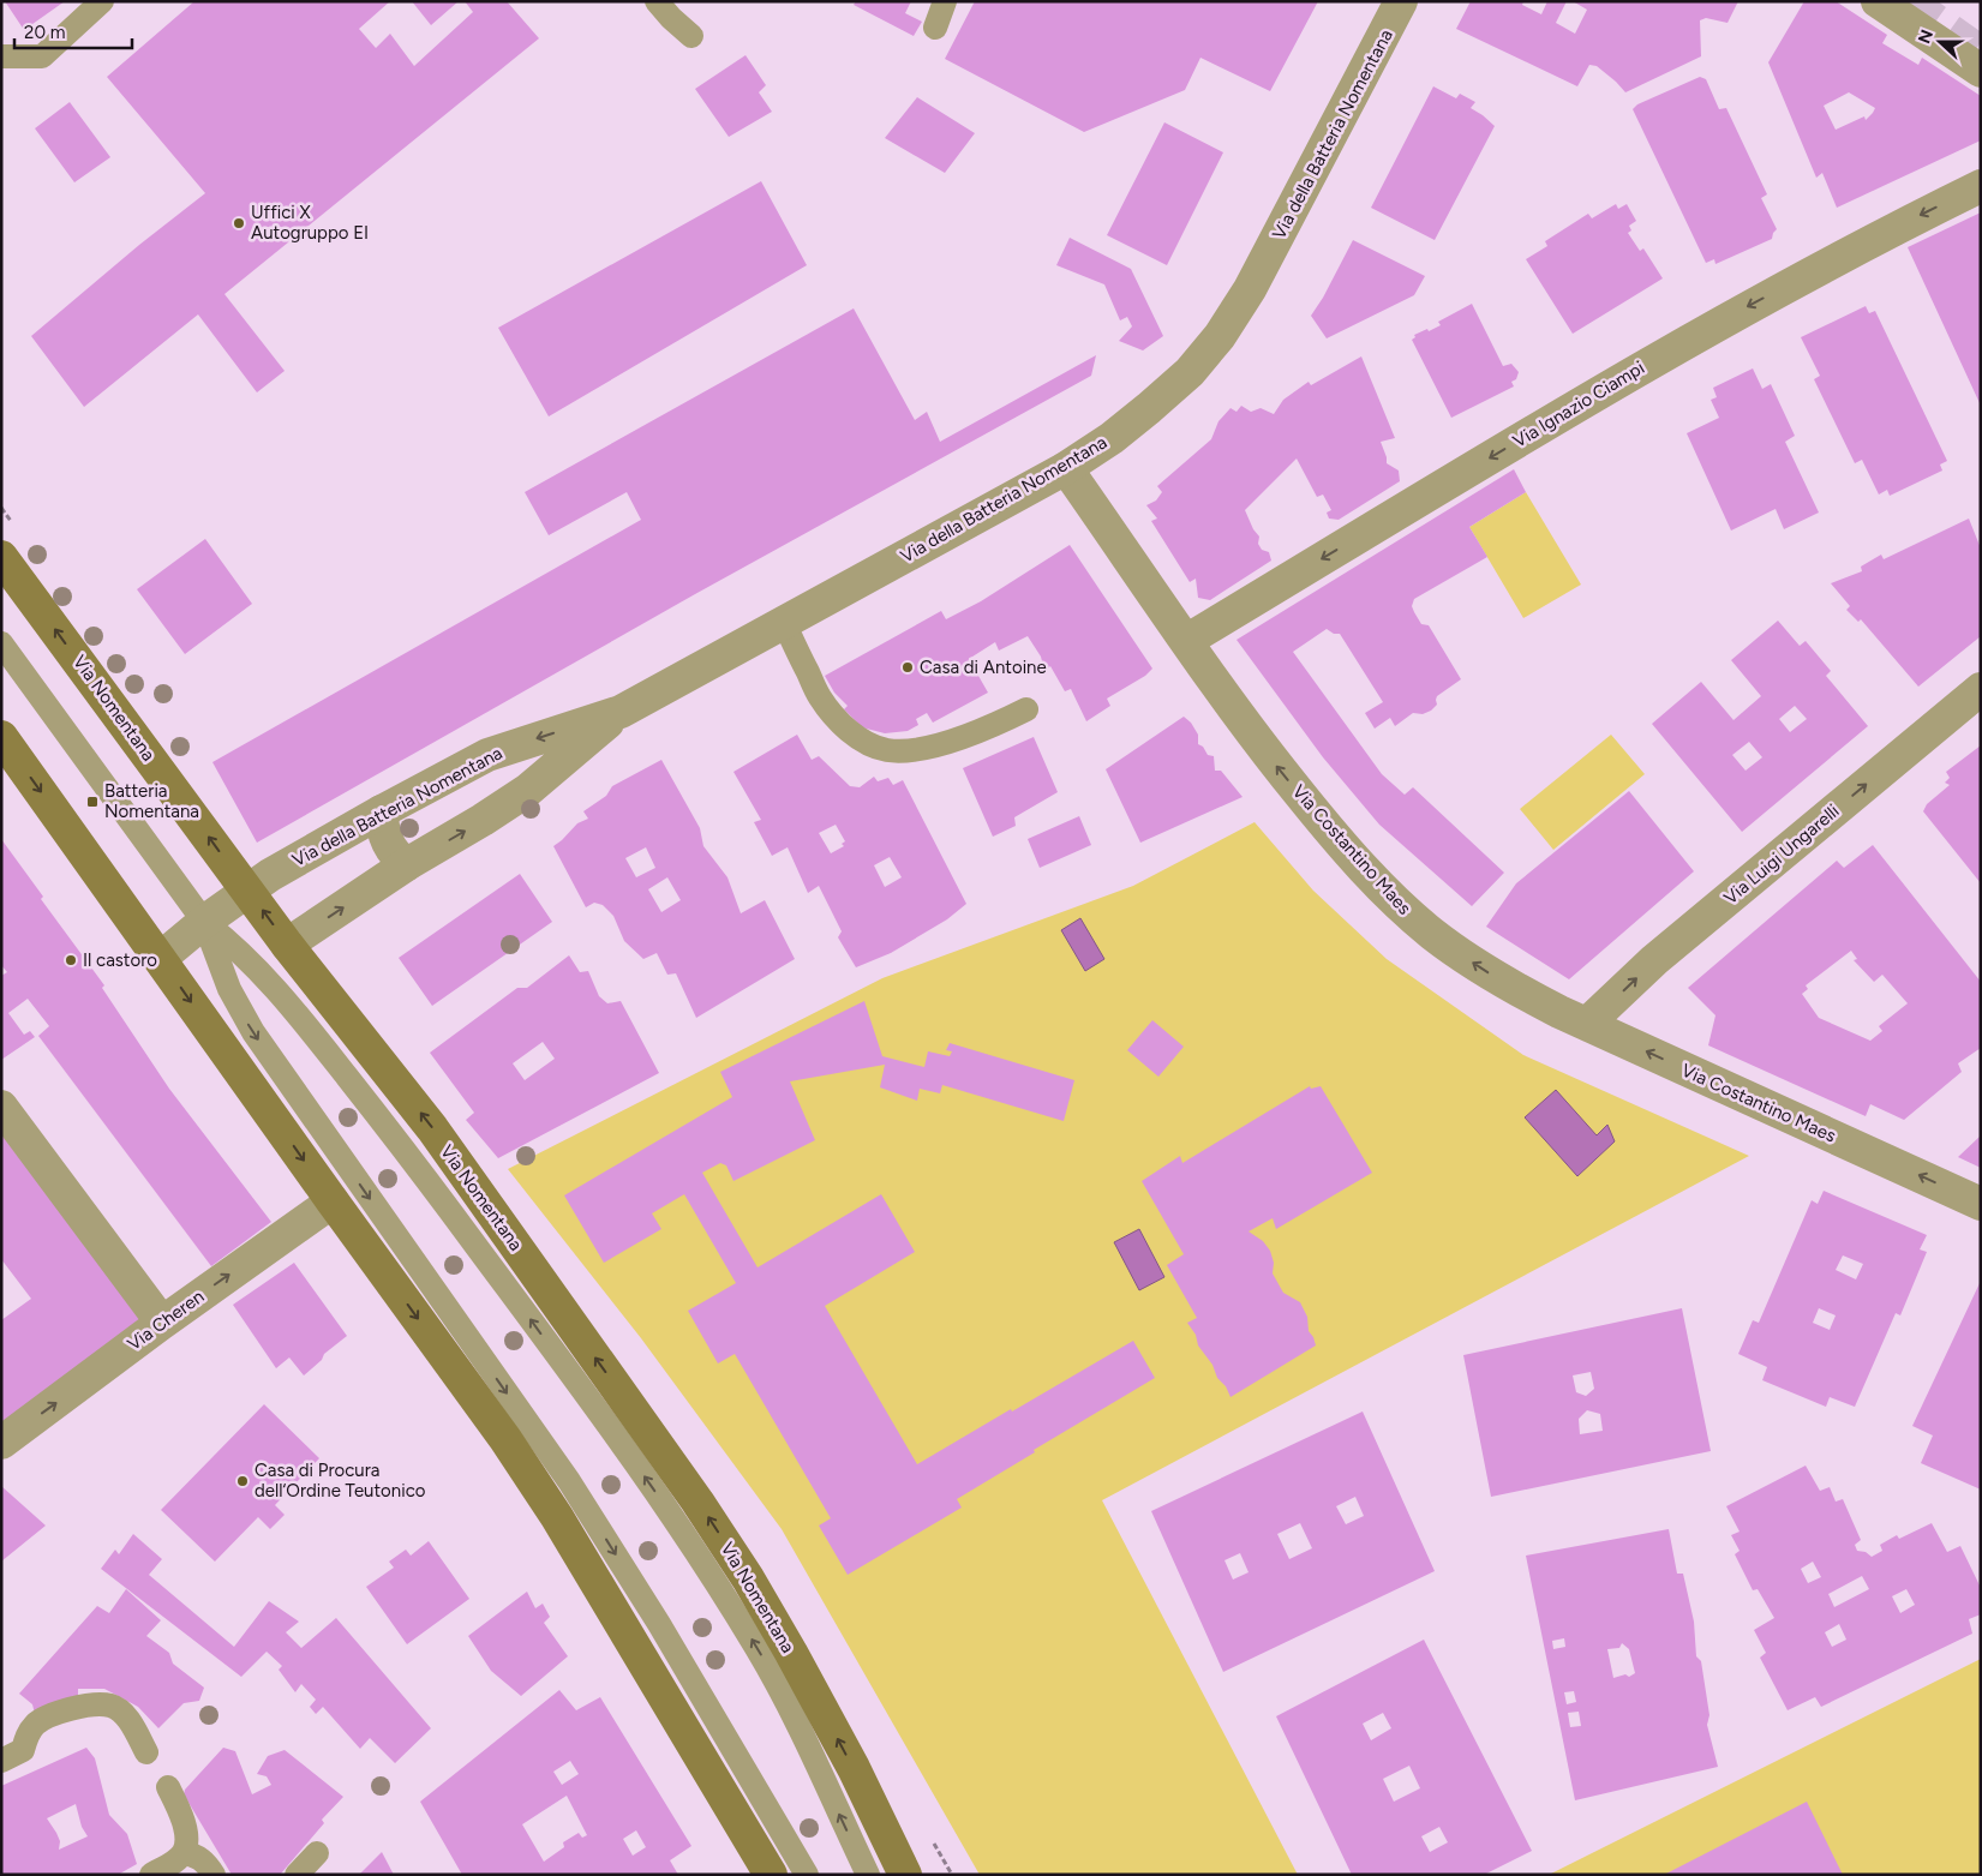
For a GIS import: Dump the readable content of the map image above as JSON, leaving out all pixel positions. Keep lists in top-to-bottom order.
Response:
{
  "streets": {
    "main road": ["Via Nomentana"],
    "street": [
      "Via della Batteria Nomentana",
      "Via Ignazio Ciampi",
      "Via Costantino Maes",
      "Via Luigi Ungarelli",
      "Via Cheren"
    ]
  },
  "crossings": [
    ["Via della Batteria Nomentana", "Via Nomentana"],
    ["Via della Batteria Nomentana", "Via Costantino Maes"],
    ["Via Ignazio Ciampi", "Via Costantino Maes"],
    ["Via Costantino Maes", "Via Luigi Ungarelli"]
  ],
  "one_way": [
    "Via Ignazio Ciampi",
    "Via Costantino Maes",
    "Via Luigi Ungarelli",
    "Via Cheren"
  ],
  "places": {
    "other": [
      "Uffici X Autogruppo EI",
      "Casa di Antoine",
      "Il castoro",
      "Casa di Procura dell‘Ordine Teutonico"
    ],
    "transit": ["Batteria Nomentana"]
  },
  "scale_bar": "20 m",
  "north": "left"
}
